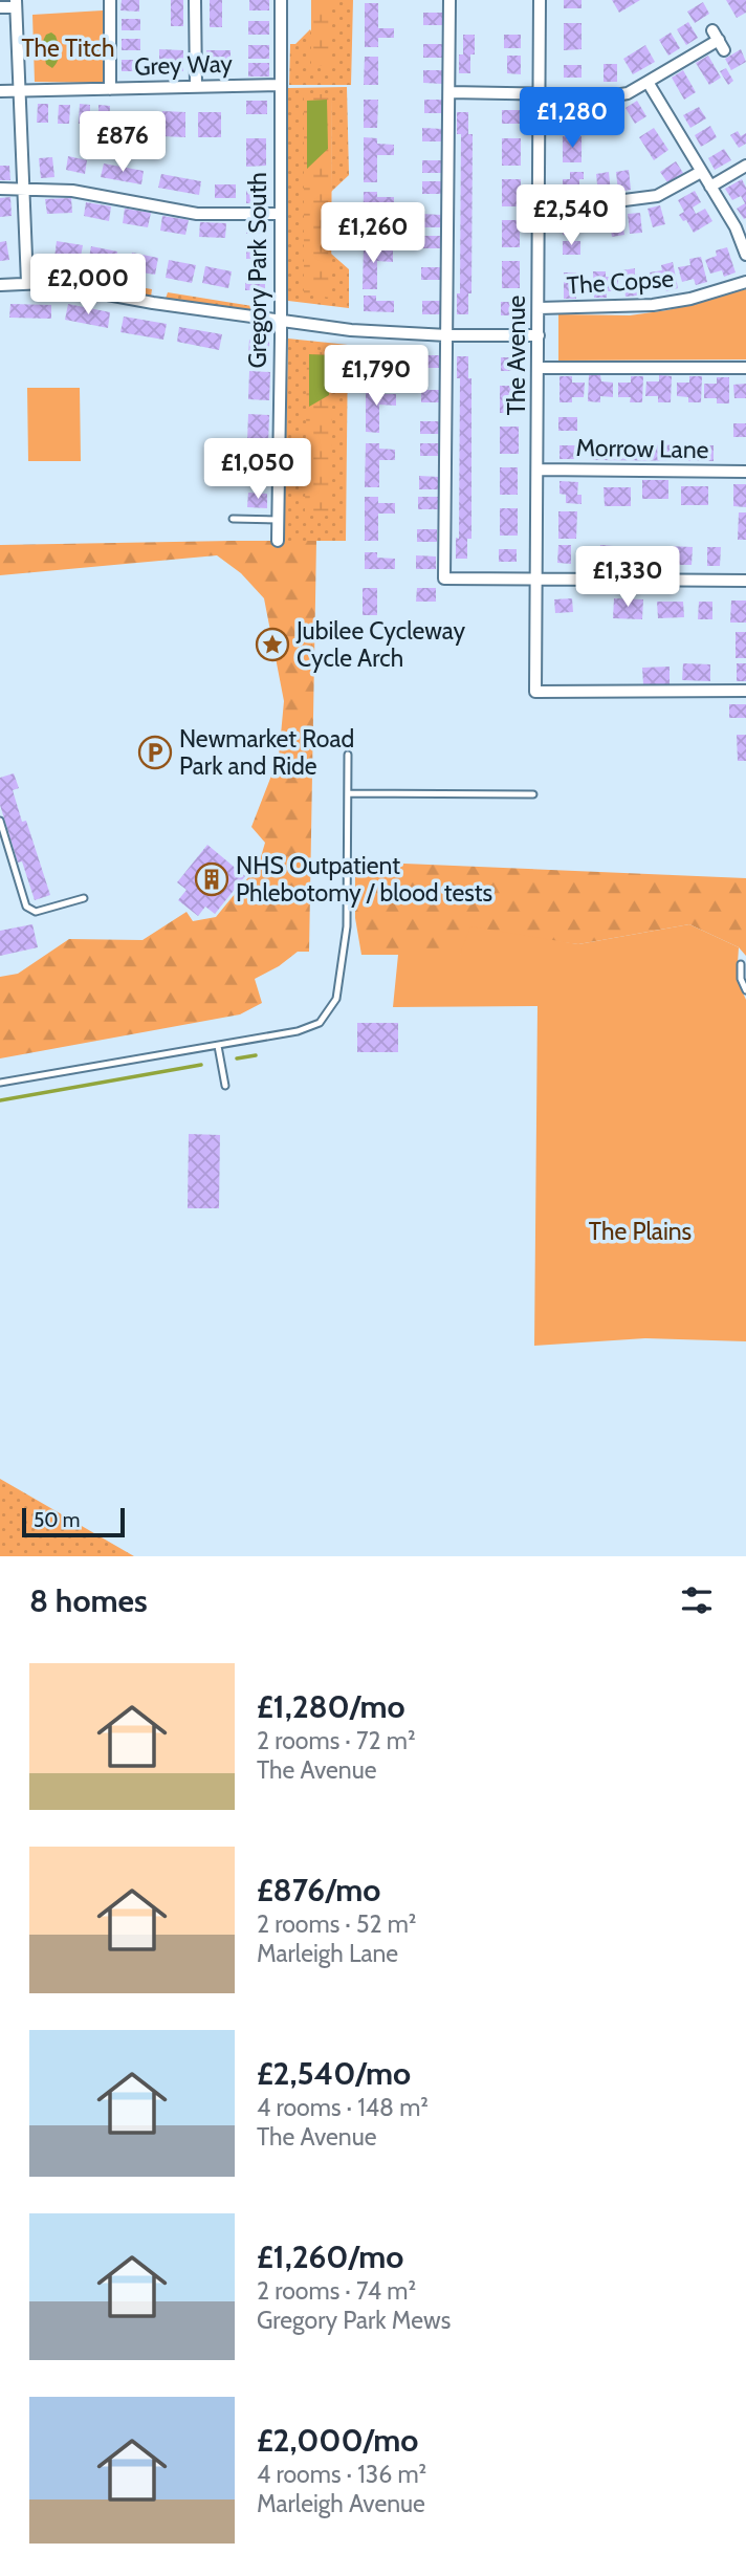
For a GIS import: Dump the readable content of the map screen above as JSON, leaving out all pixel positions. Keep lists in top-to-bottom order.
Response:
{
  "streets": {
    "street": [
      "Grey Way",
      "Gregory Park South",
      "The Copse",
      "The Avenue",
      "Morrow Lane"
    ]
  },
  "crossings": [
    ["Grey Way", "Gregory Park South"],
    ["The Copse", "The Avenue"],
    ["The Avenue", "Morrow Lane"]
  ],
  "parks": ["The Titch", "The Plains"],
  "places": {
    "place": ["Jubilee Cycleway Cycle Arch"],
    "parking": ["Newmarket Road Park and Ride"],
    "building": ["NHS Outpatient Phlebotomy / blood tests"]
  },
  "scale_bar": "50 m",
  "page": {
    "price": [
      "£1,280",
      "£876",
      "£2,540",
      "£1,260",
      "£2,000",
      "£1,790",
      "£1,050",
      "£1,330"
    ],
    "scale": "50 m",
    "heading": "8 homes",
    "list": [
      {
        "name": "£1,280/mo",
        "note": "2 rooms · 72 m² · The Avenue"
      },
      {
        "name": "£876/mo",
        "note": "2 rooms · 52 m² · Marleigh Lane"
      },
      {
        "name": "£2,540/mo",
        "note": "4 rooms · 148 m² · The Avenue"
      },
      {
        "name": "£1,260/mo",
        "note": "2 rooms · 74 m² · Gregory Park Mews"
      },
      {
        "name": "£2,000/mo",
        "note": "4 rooms · 136 m² · Marleigh Avenue"
      }
    ]
  }
}
